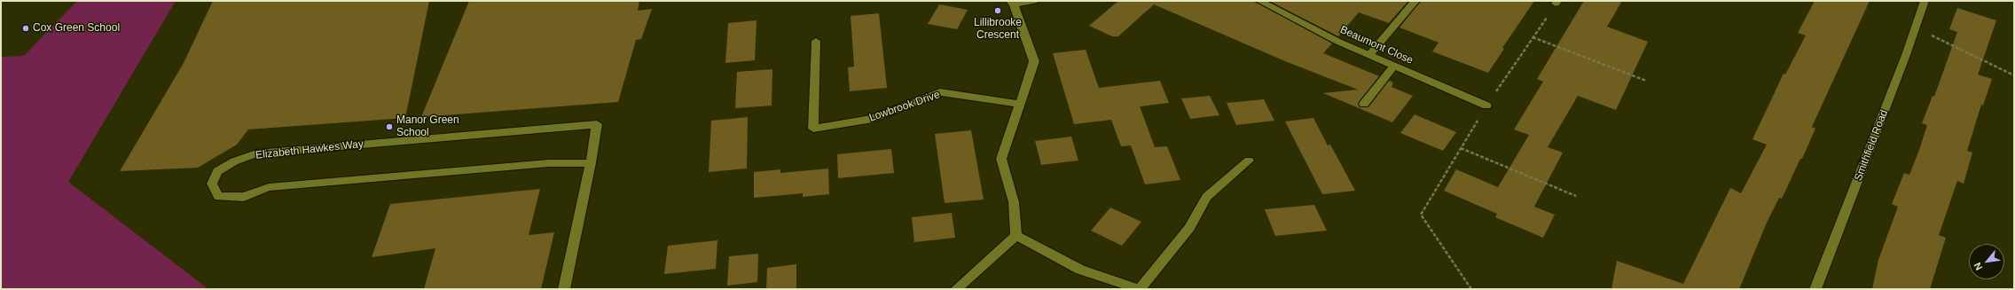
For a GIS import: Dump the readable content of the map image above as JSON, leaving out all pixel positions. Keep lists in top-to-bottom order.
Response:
{
  "streets": {
    "street": [
      "Beaumont Close",
      "Lowbrook Drive",
      "Smithfield Road",
      "Elizabeth Hawkes Way"
    ]
  },
  "places": ["Lillibrooke Crescent", "Cox Green School", "Manor Green School"],
  "north": "bottom left"
}
